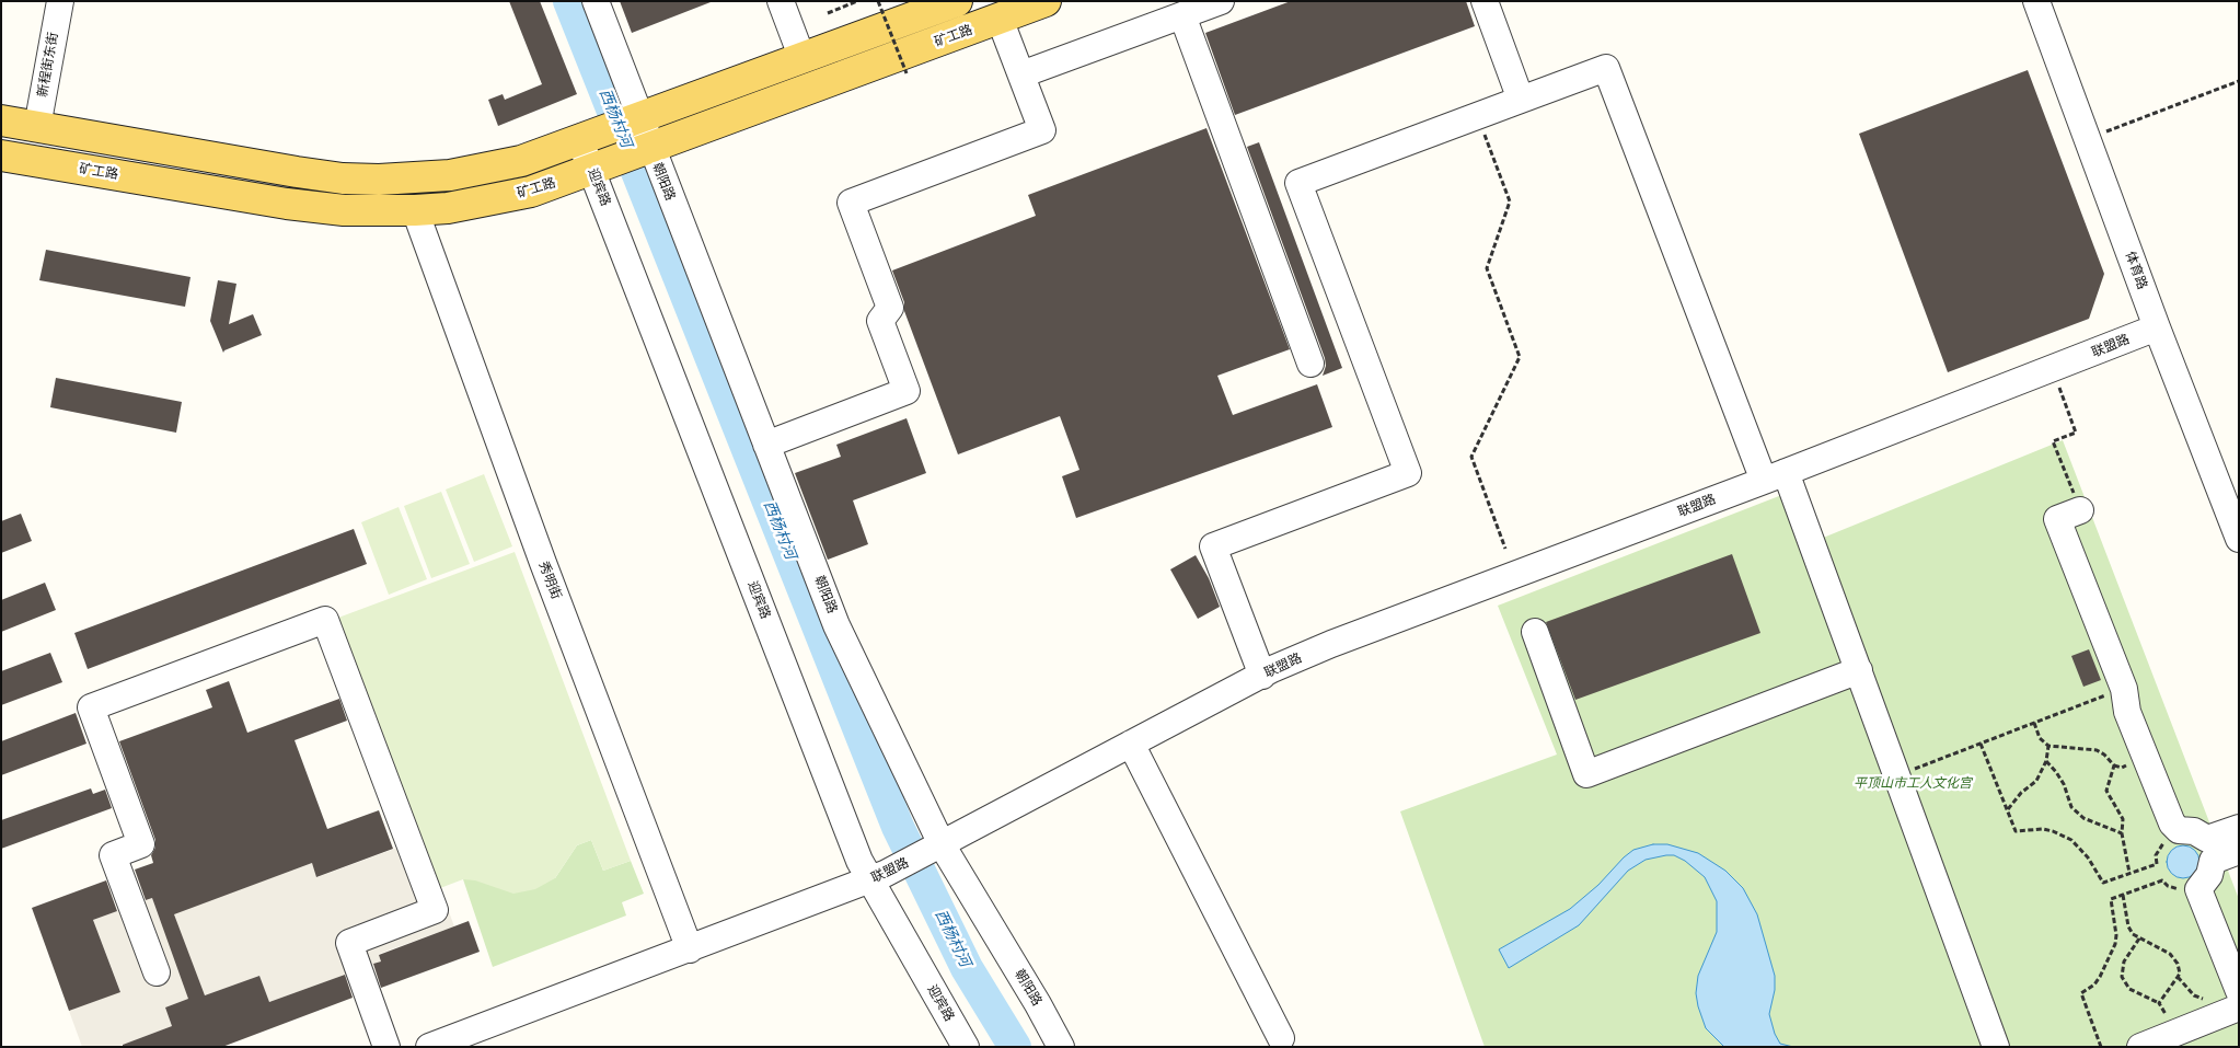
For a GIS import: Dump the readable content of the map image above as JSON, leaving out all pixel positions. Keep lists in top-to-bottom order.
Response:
{
  "streets": {
    "main road": ["矿工路"],
    "street": [
      "新程街东街",
      "朝阳路",
      "迎宾路",
      "体育路",
      "联盟路",
      "秀明街"
    ]
  },
  "crossings": [
    ["矿工路", "朝阳路"],
    ["矿工路", "迎宾路"],
    ["矿工路", "秀明街"],
    ["朝阳路", "联盟路"],
    ["迎宾路", "联盟路"],
    ["体育路", "联盟路"],
    ["联盟路", "秀明街"]
  ],
  "water": ["西杨村河"],
  "parks": ["平顶山市工人文化宫"]
}
